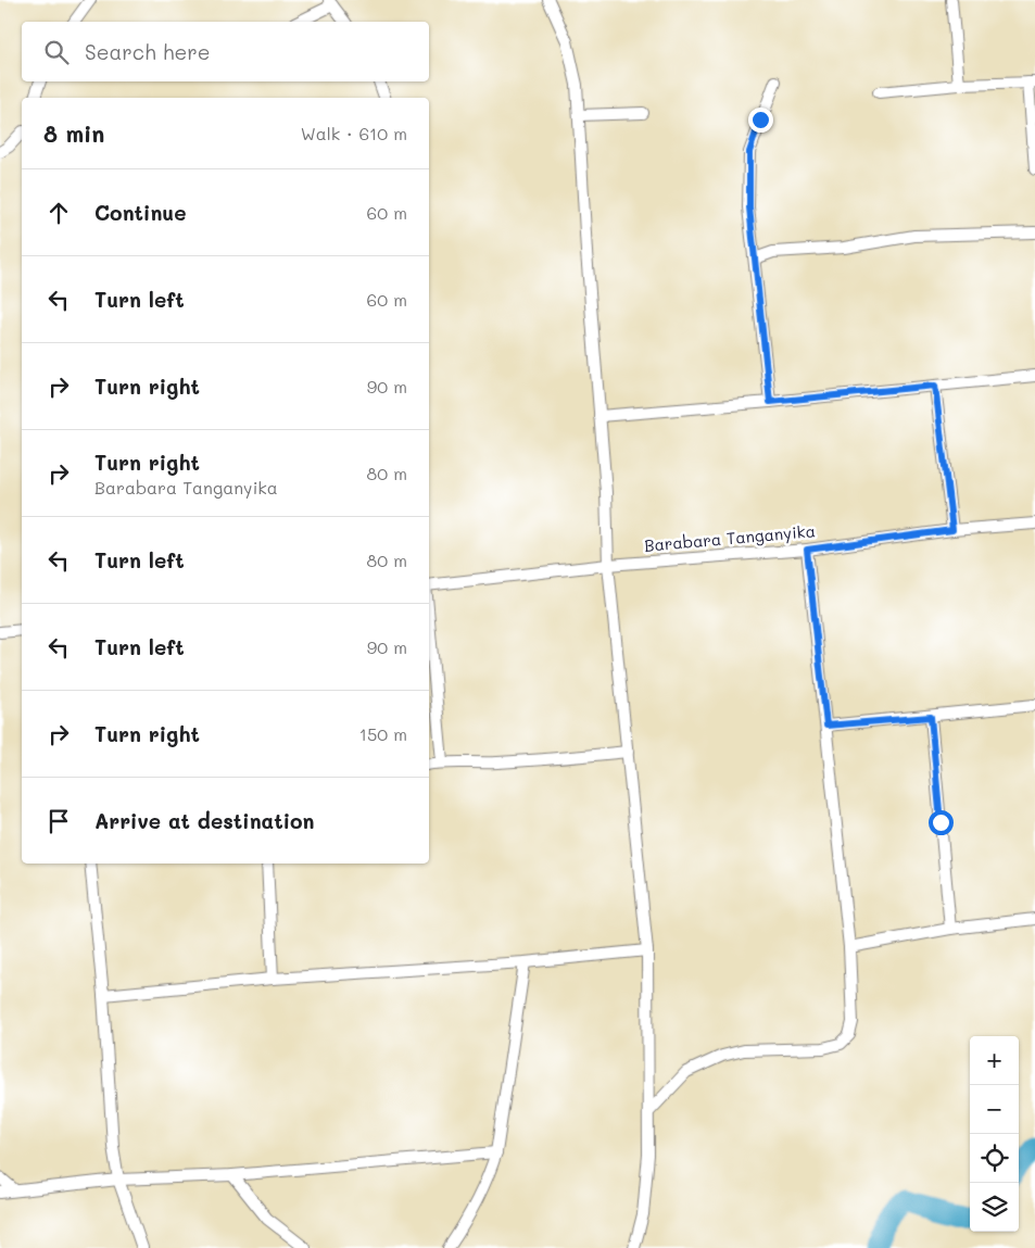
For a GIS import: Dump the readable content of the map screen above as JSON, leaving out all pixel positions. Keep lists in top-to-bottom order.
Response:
{
  "streets": {
    "street": ["Barabara Tanganyika"]
  },
  "page": {
    "search": "Search here",
    "heading": ["8 min", "Walk · 610 m"],
    "list": [
      ["Continue", "60 m"],
      ["Turn left", "60 m"],
      ["Turn right", "90 m"],
      ["Turn right", "Barabara Tanganyika", "80 m"],
      ["Turn left", "80 m"],
      ["Turn left", "90 m"],
      ["Turn right", "150 m"],
      "Arrive at destination"
    ],
    "map_buttons": ["+", "−"]
  }
}
